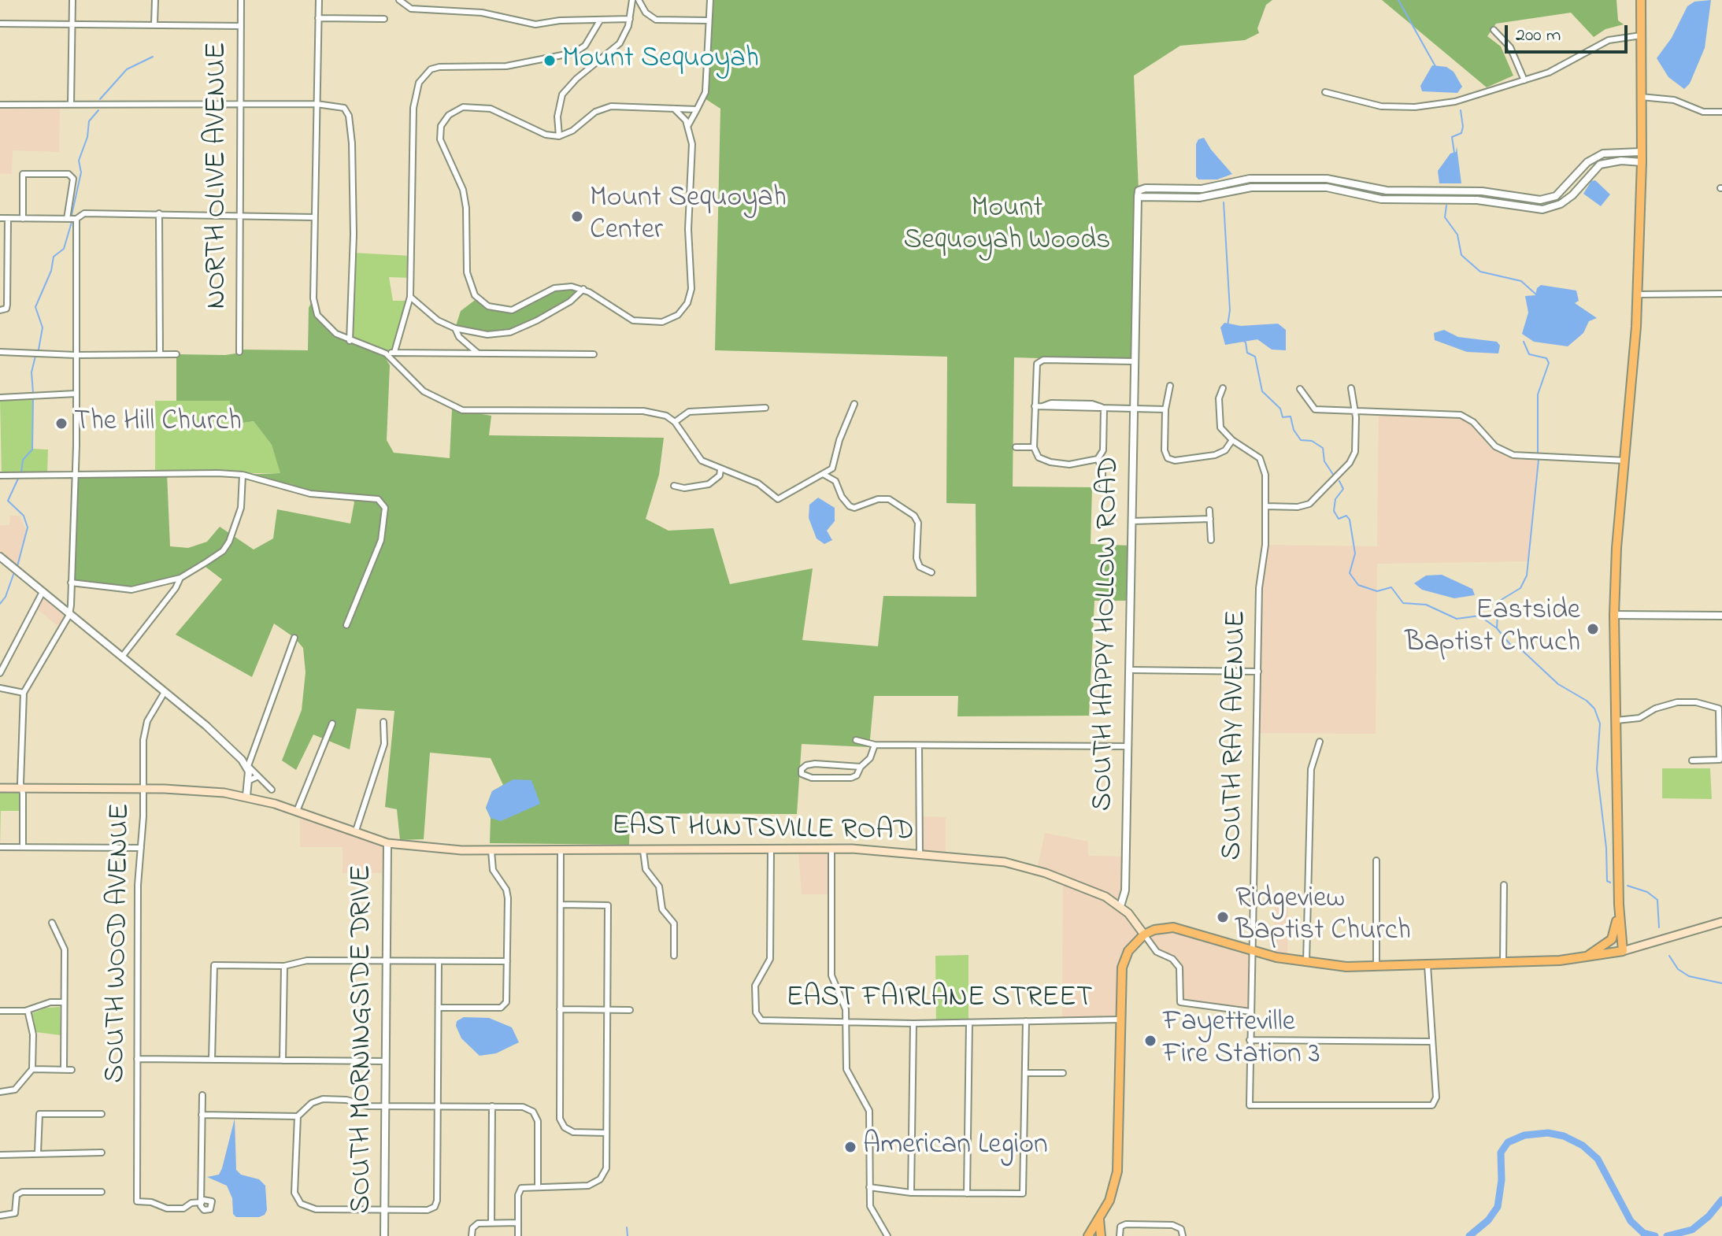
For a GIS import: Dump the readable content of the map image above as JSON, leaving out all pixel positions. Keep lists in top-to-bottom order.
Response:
{
  "streets": {
    "main road": ["EAST HUNTSVILLE ROAD"],
    "street": [
      "NORTH OLIVE AVENUE",
      "SOUTH HAPPY HOLLOW ROAD",
      "SOUTH RAY AVENUE",
      "SOUTH WOOD AVENUE",
      "EAST FAIRLANE STREET",
      "SOUTH MORNINGSIDE DRIVE"
    ]
  },
  "crossings": [
    ["SOUTH HAPPY HOLLOW ROAD", "EAST HUNTSVILLE ROAD"],
    ["EAST HUNTSVILLE ROAD", "SOUTH WOOD AVENUE"],
    ["EAST HUNTSVILLE ROAD", "EAST FAIRLANE STREET"],
    ["EAST HUNTSVILLE ROAD", "SOUTH MORNINGSIDE DRIVE"]
  ],
  "parks": ["Mount Sequoyah Woods"],
  "places": [
    "Mount Sequoyah",
    "Mount Sequoyah Center",
    "The Hill Church",
    "Eastside Baptist Chruch",
    "Ridgeview Baptist Church",
    "Fayetteville Fire Station 3",
    "American Legion"
  ],
  "scale_bar": "200 m"
}
